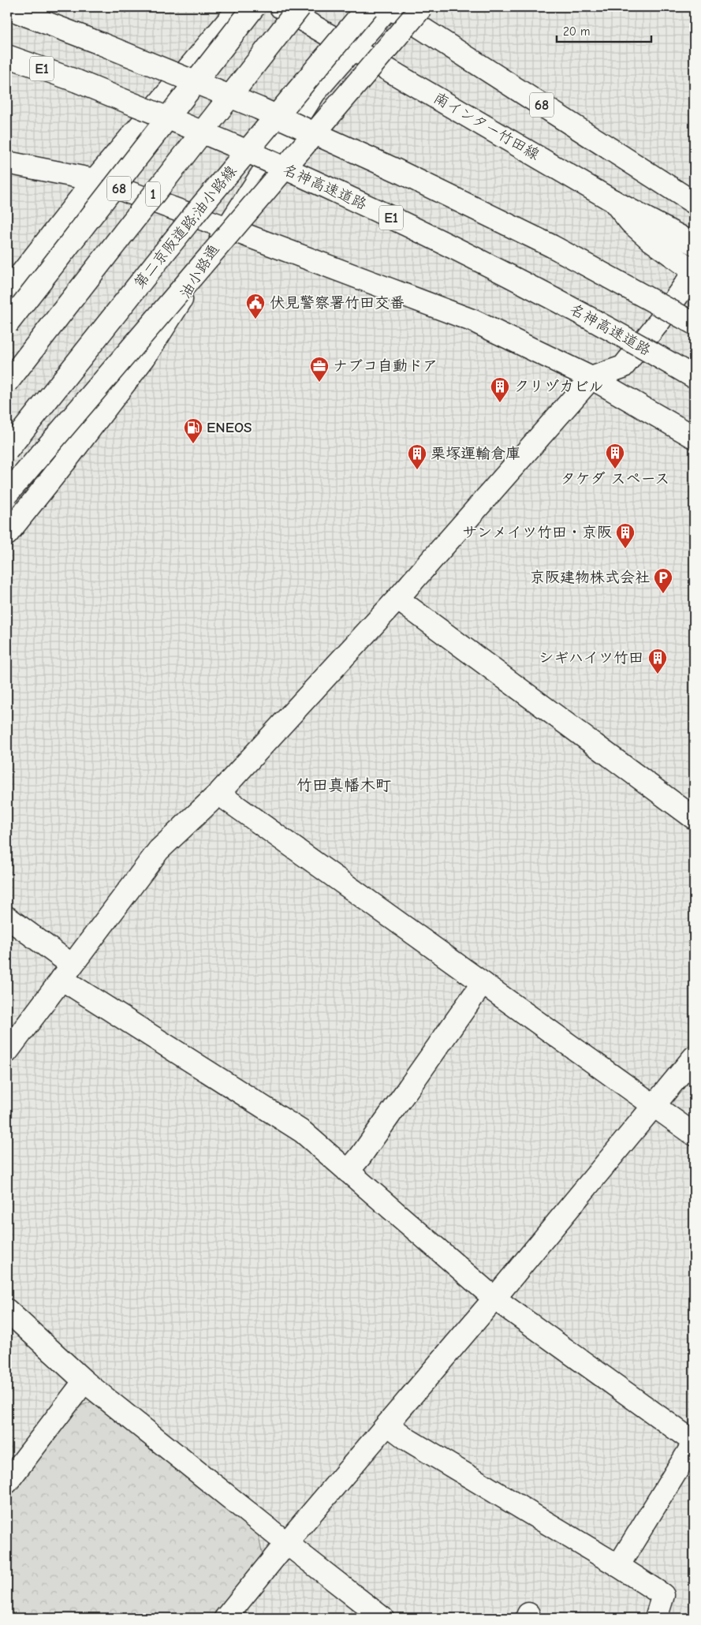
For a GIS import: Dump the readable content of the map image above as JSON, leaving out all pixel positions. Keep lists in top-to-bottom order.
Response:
{
  "streets": {
    "main road": [
      "E1",
      "68",
      "南インター竹田線",
      "名神高速道路",
      "1",
      "第二京阪道路;油小路線",
      "油小路通"
    ]
  },
  "crossings": [
    ["68", "油小路通"],
    ["南インター竹田線", "油小路通"]
  ],
  "districts": ["竹田真幡木町"],
  "places": {
    "public building": ["伏見警察署竹田交番"],
    "office": ["ナブコ自動ドア"],
    "building": [
      "クリヅカビル",
      "タケダ スペース",
      "栗塚運輸倉庫",
      "サンメイツ竹田・京阪",
      "シギハイツ竹田"
    ],
    "fuel station": ["ENEOS"],
    "parking": ["京阪建物株式会社"]
  },
  "scale_bar": "20 m"
}
